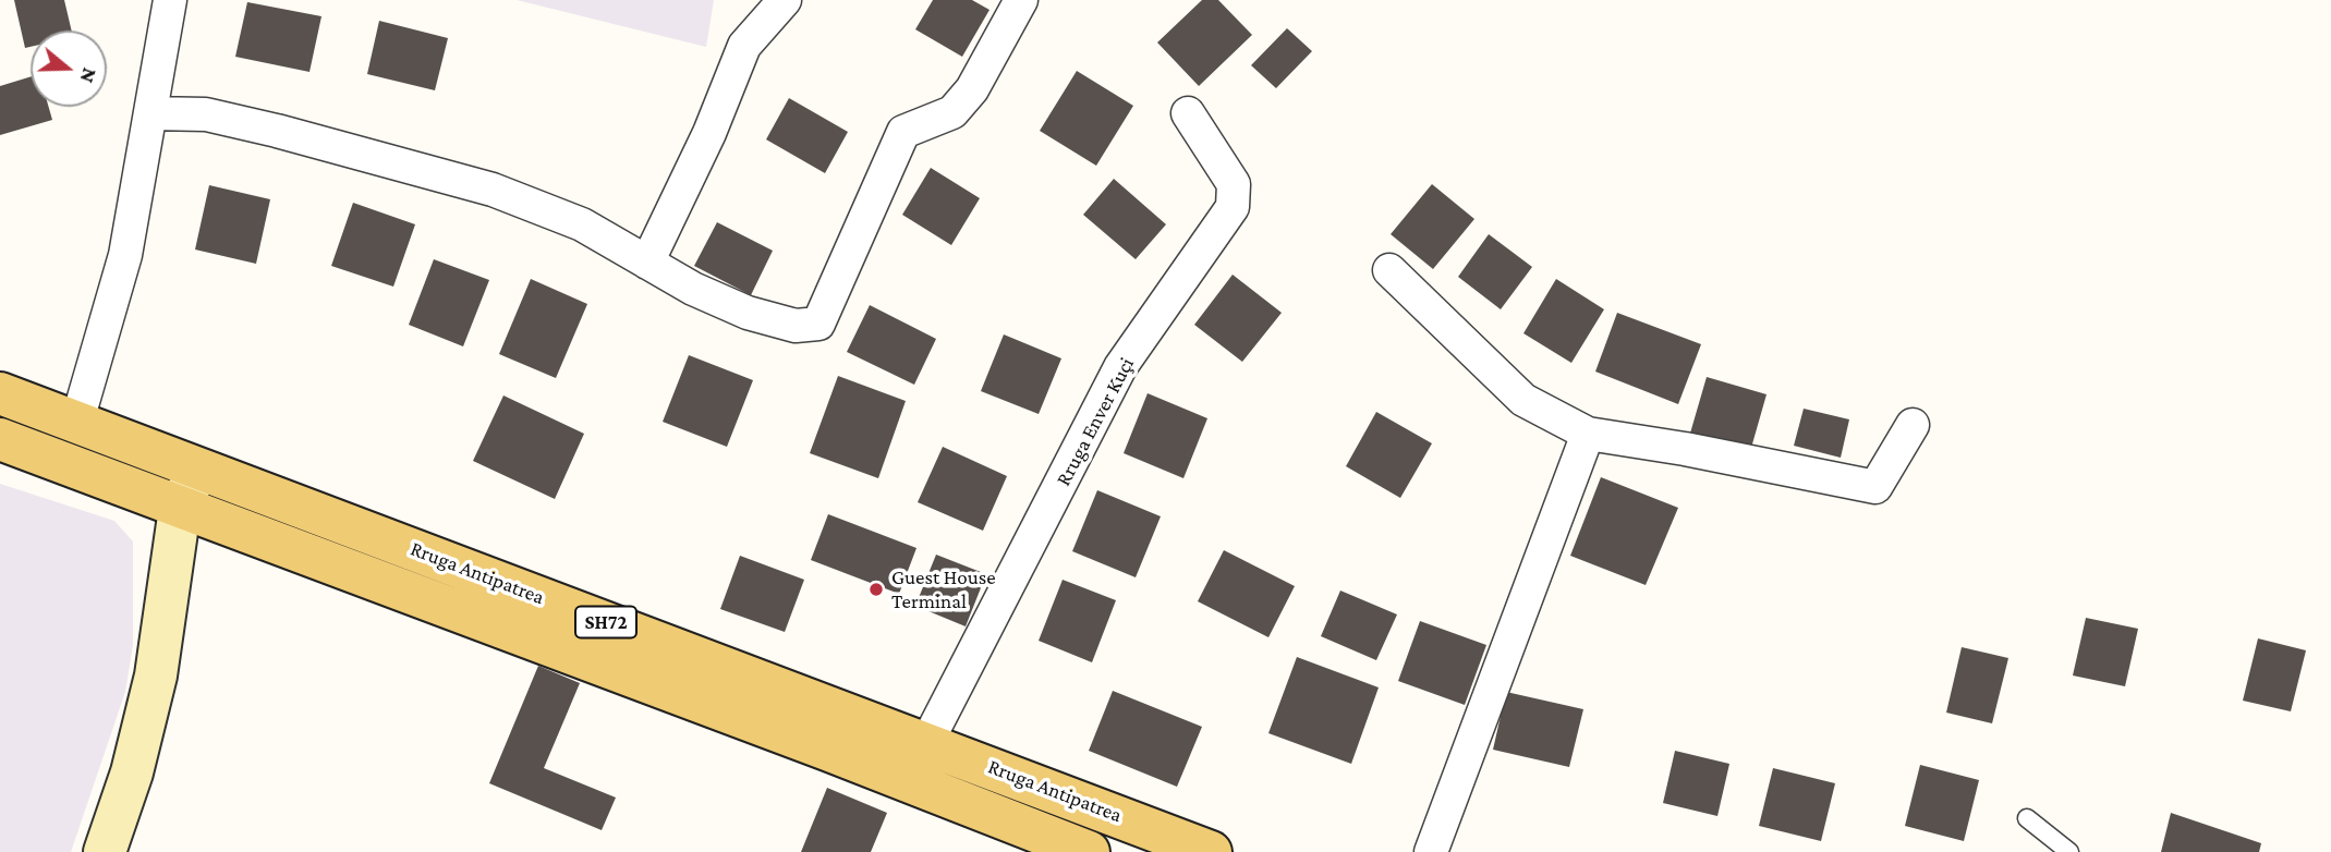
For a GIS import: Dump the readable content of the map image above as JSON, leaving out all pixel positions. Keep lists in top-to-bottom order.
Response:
{
  "streets": {
    "main road": ["Rruga Antipatrea", "SH72"],
    "street": ["Rruga Enver Kuçi"]
  },
  "crossings": [
    ["Rruga Enver Kuçi", "Rruga Antipatrea"]
  ],
  "places": ["Guest House Terminal"],
  "north": "right"
}
